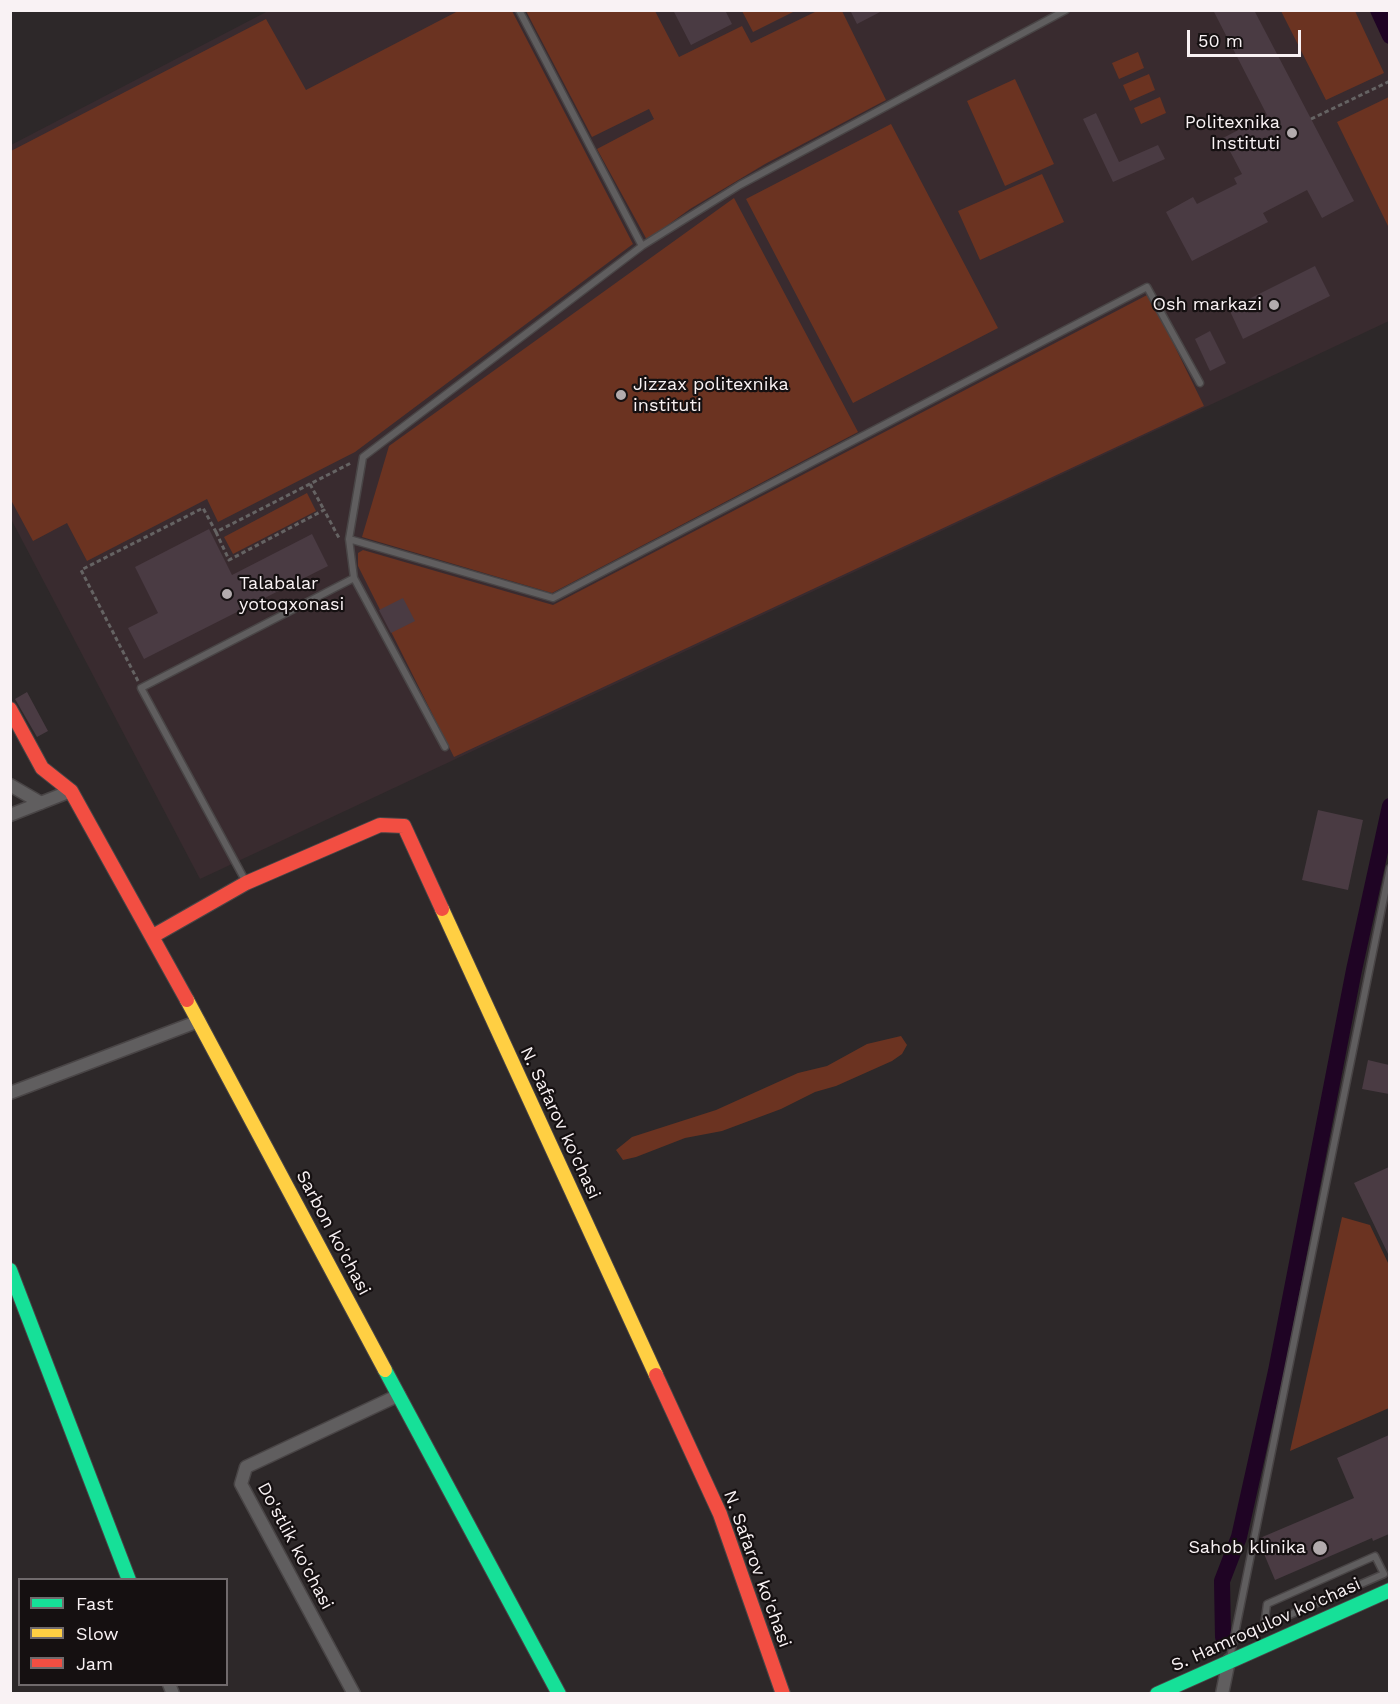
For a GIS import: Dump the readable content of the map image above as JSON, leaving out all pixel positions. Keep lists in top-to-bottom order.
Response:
{
  "streets": {
    "street": [
      "N. Safarov ko'chasi",
      "Sarbon ko'chasi",
      "Do'stlik ko'chasi",
      "S. Hamroqulov ko'chasi"
    ]
  },
  "crossings": [
    ["N. Safarov ko'chasi", "Sarbon ko'chasi"],
    ["Sarbon ko'chasi", "Do'stlik ko'chasi"]
  ],
  "places": [
    "Politexnika Instituti",
    "Osh markazi",
    "Jizzax politexnika instituti",
    "Talabalar yotoqxonasi",
    "Sahob klinika"
  ],
  "legend": ["Fast", "Slow", "Jam"],
  "scale_bar": "50 m"
}
